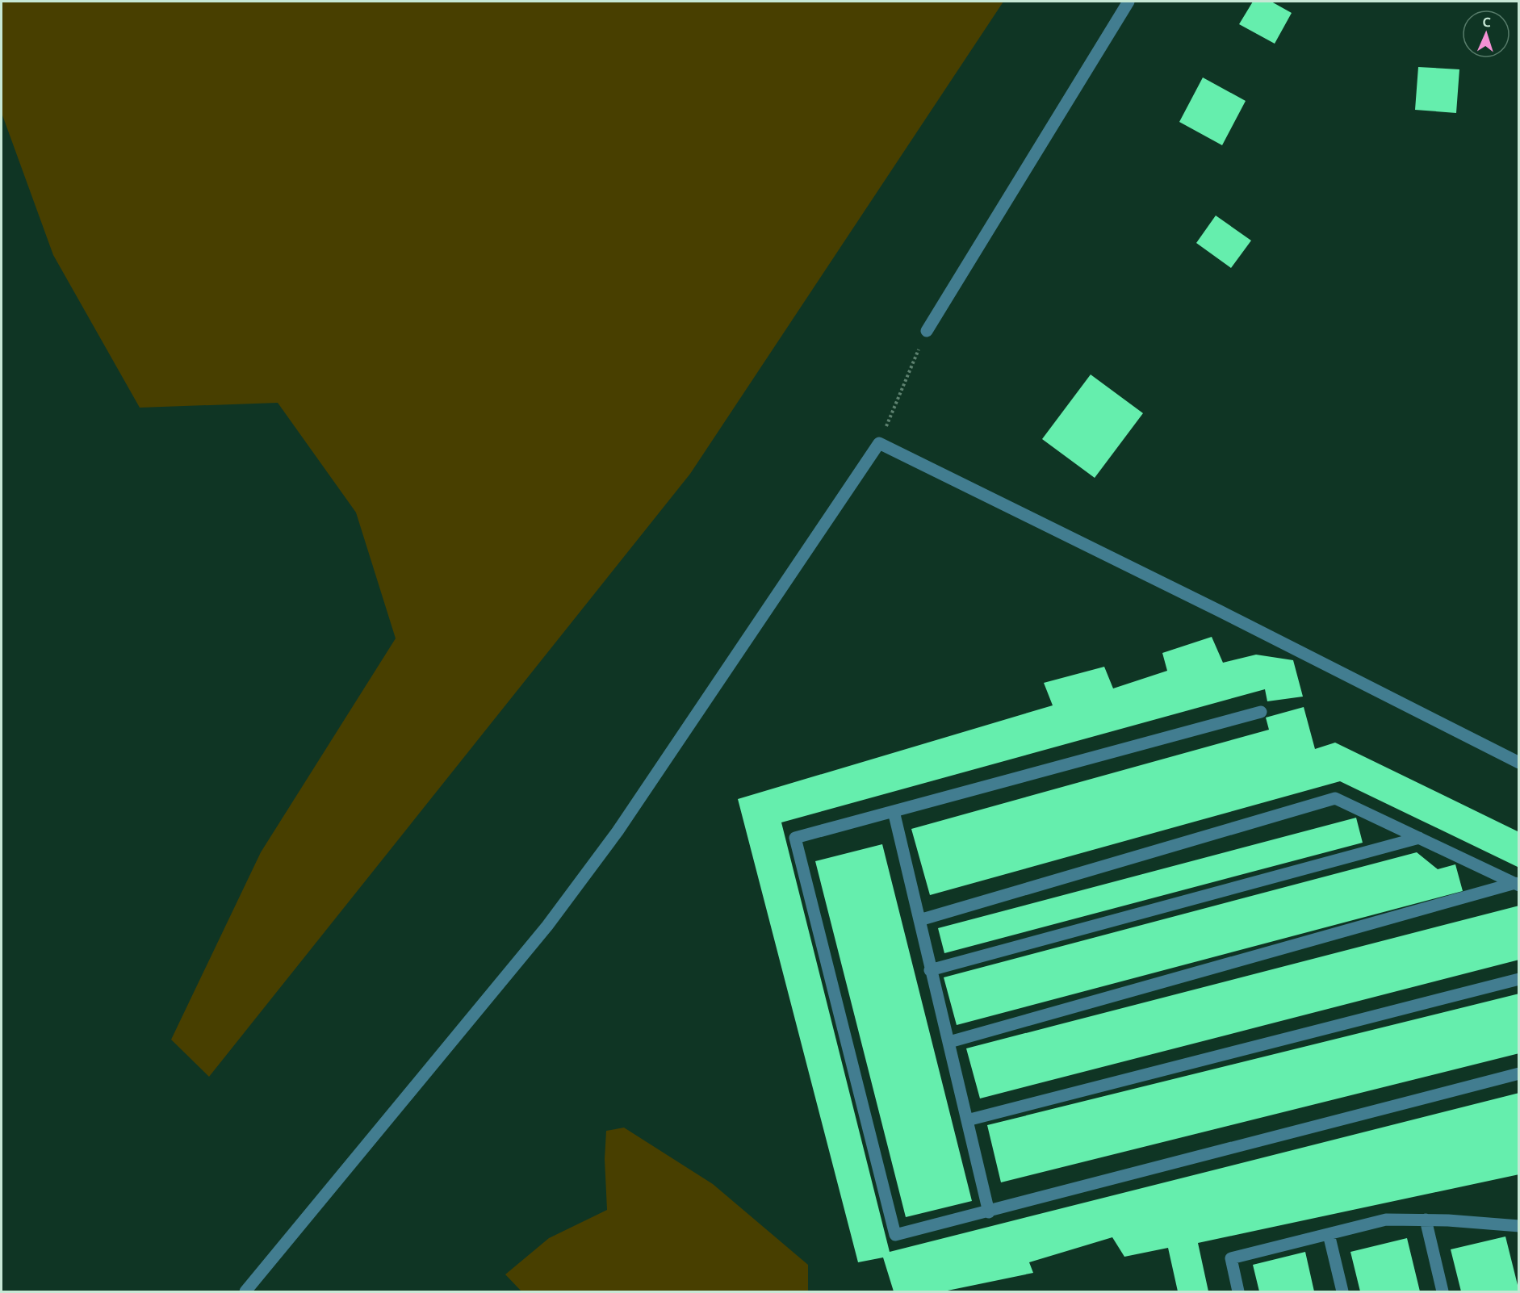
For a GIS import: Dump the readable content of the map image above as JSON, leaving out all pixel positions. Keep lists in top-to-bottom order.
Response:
{
  "north": "top"
}
